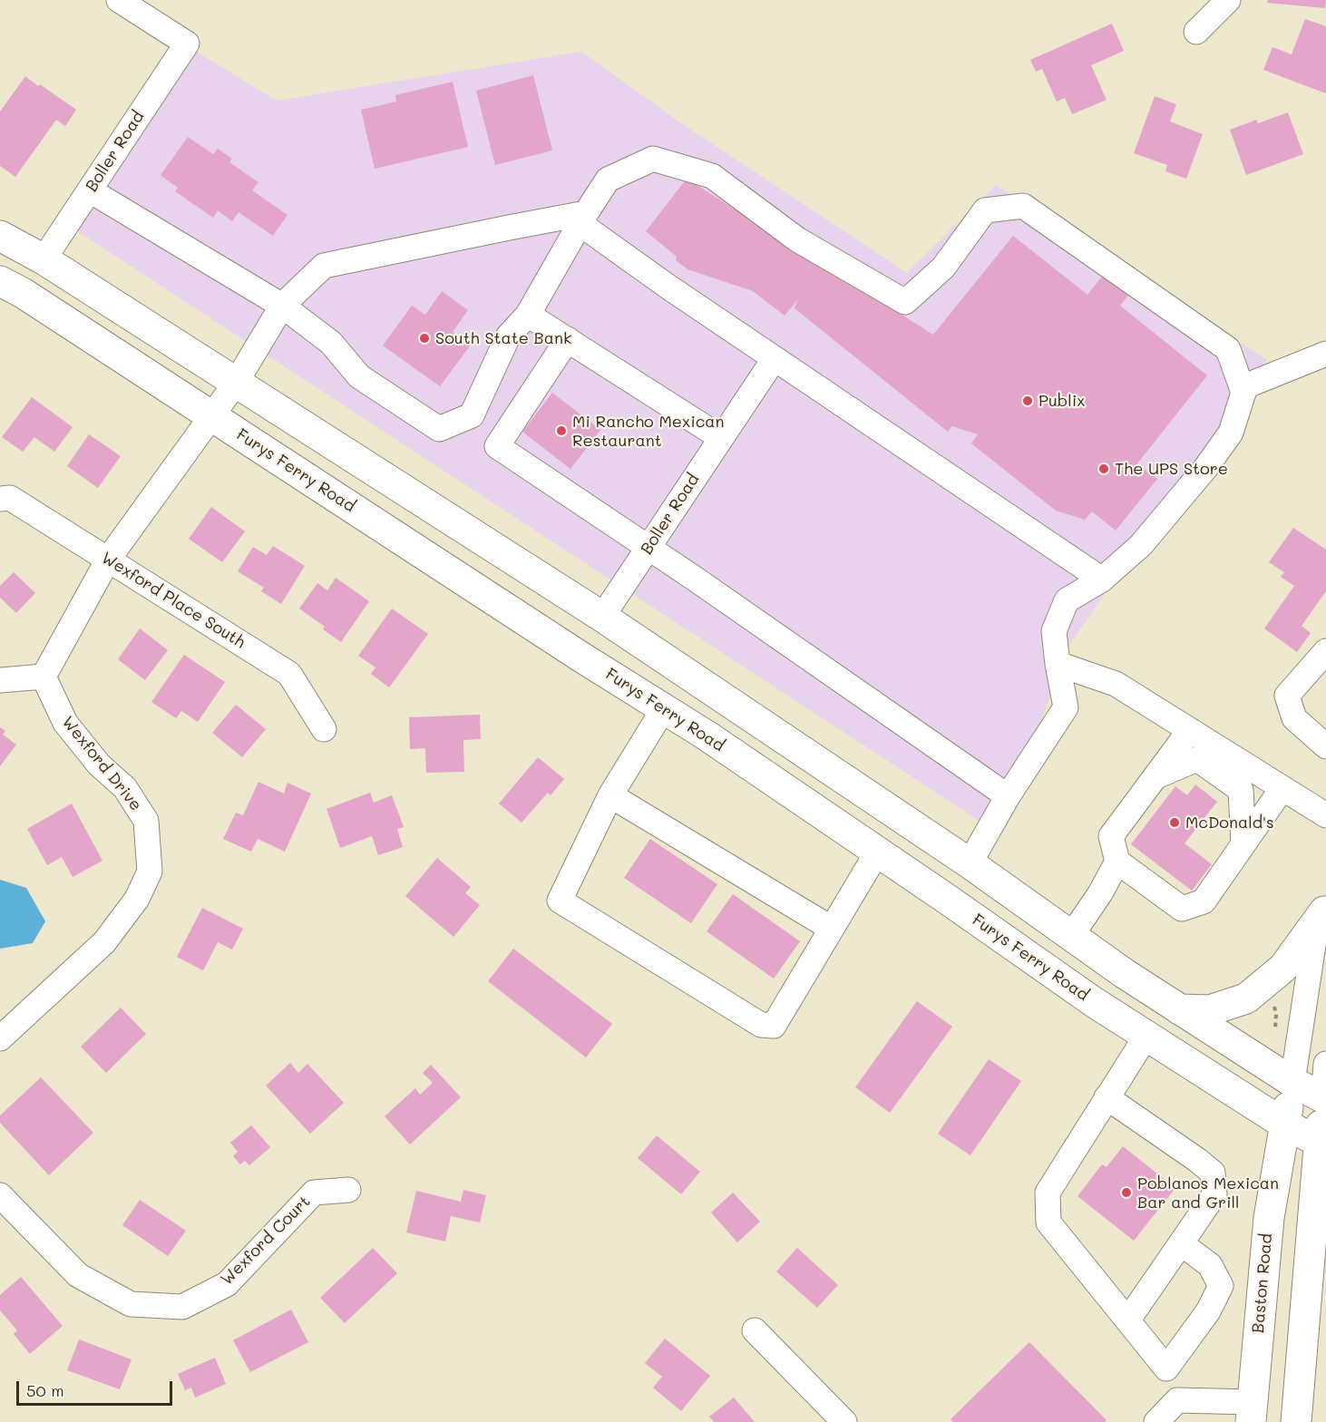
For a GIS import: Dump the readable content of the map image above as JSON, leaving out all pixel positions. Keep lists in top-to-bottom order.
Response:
{
  "streets": {
    "main road": ["Furys Ferry Road", "Baston Road"],
    "street": [
      "Boller Road",
      "Wexford Place South",
      "Wexford Drive",
      "Wexford Court"
    ]
  },
  "crossings": [
    ["Furys Ferry Road", "Baston Road"]
  ],
  "places": [
    "South State Bank",
    "Publix",
    "Mi Rancho Mexican Restaurant",
    "The UPS Store",
    "McDonald's",
    "Poblanos Mexican Bar and Grill"
  ],
  "scale_bar": "50 m"
}
